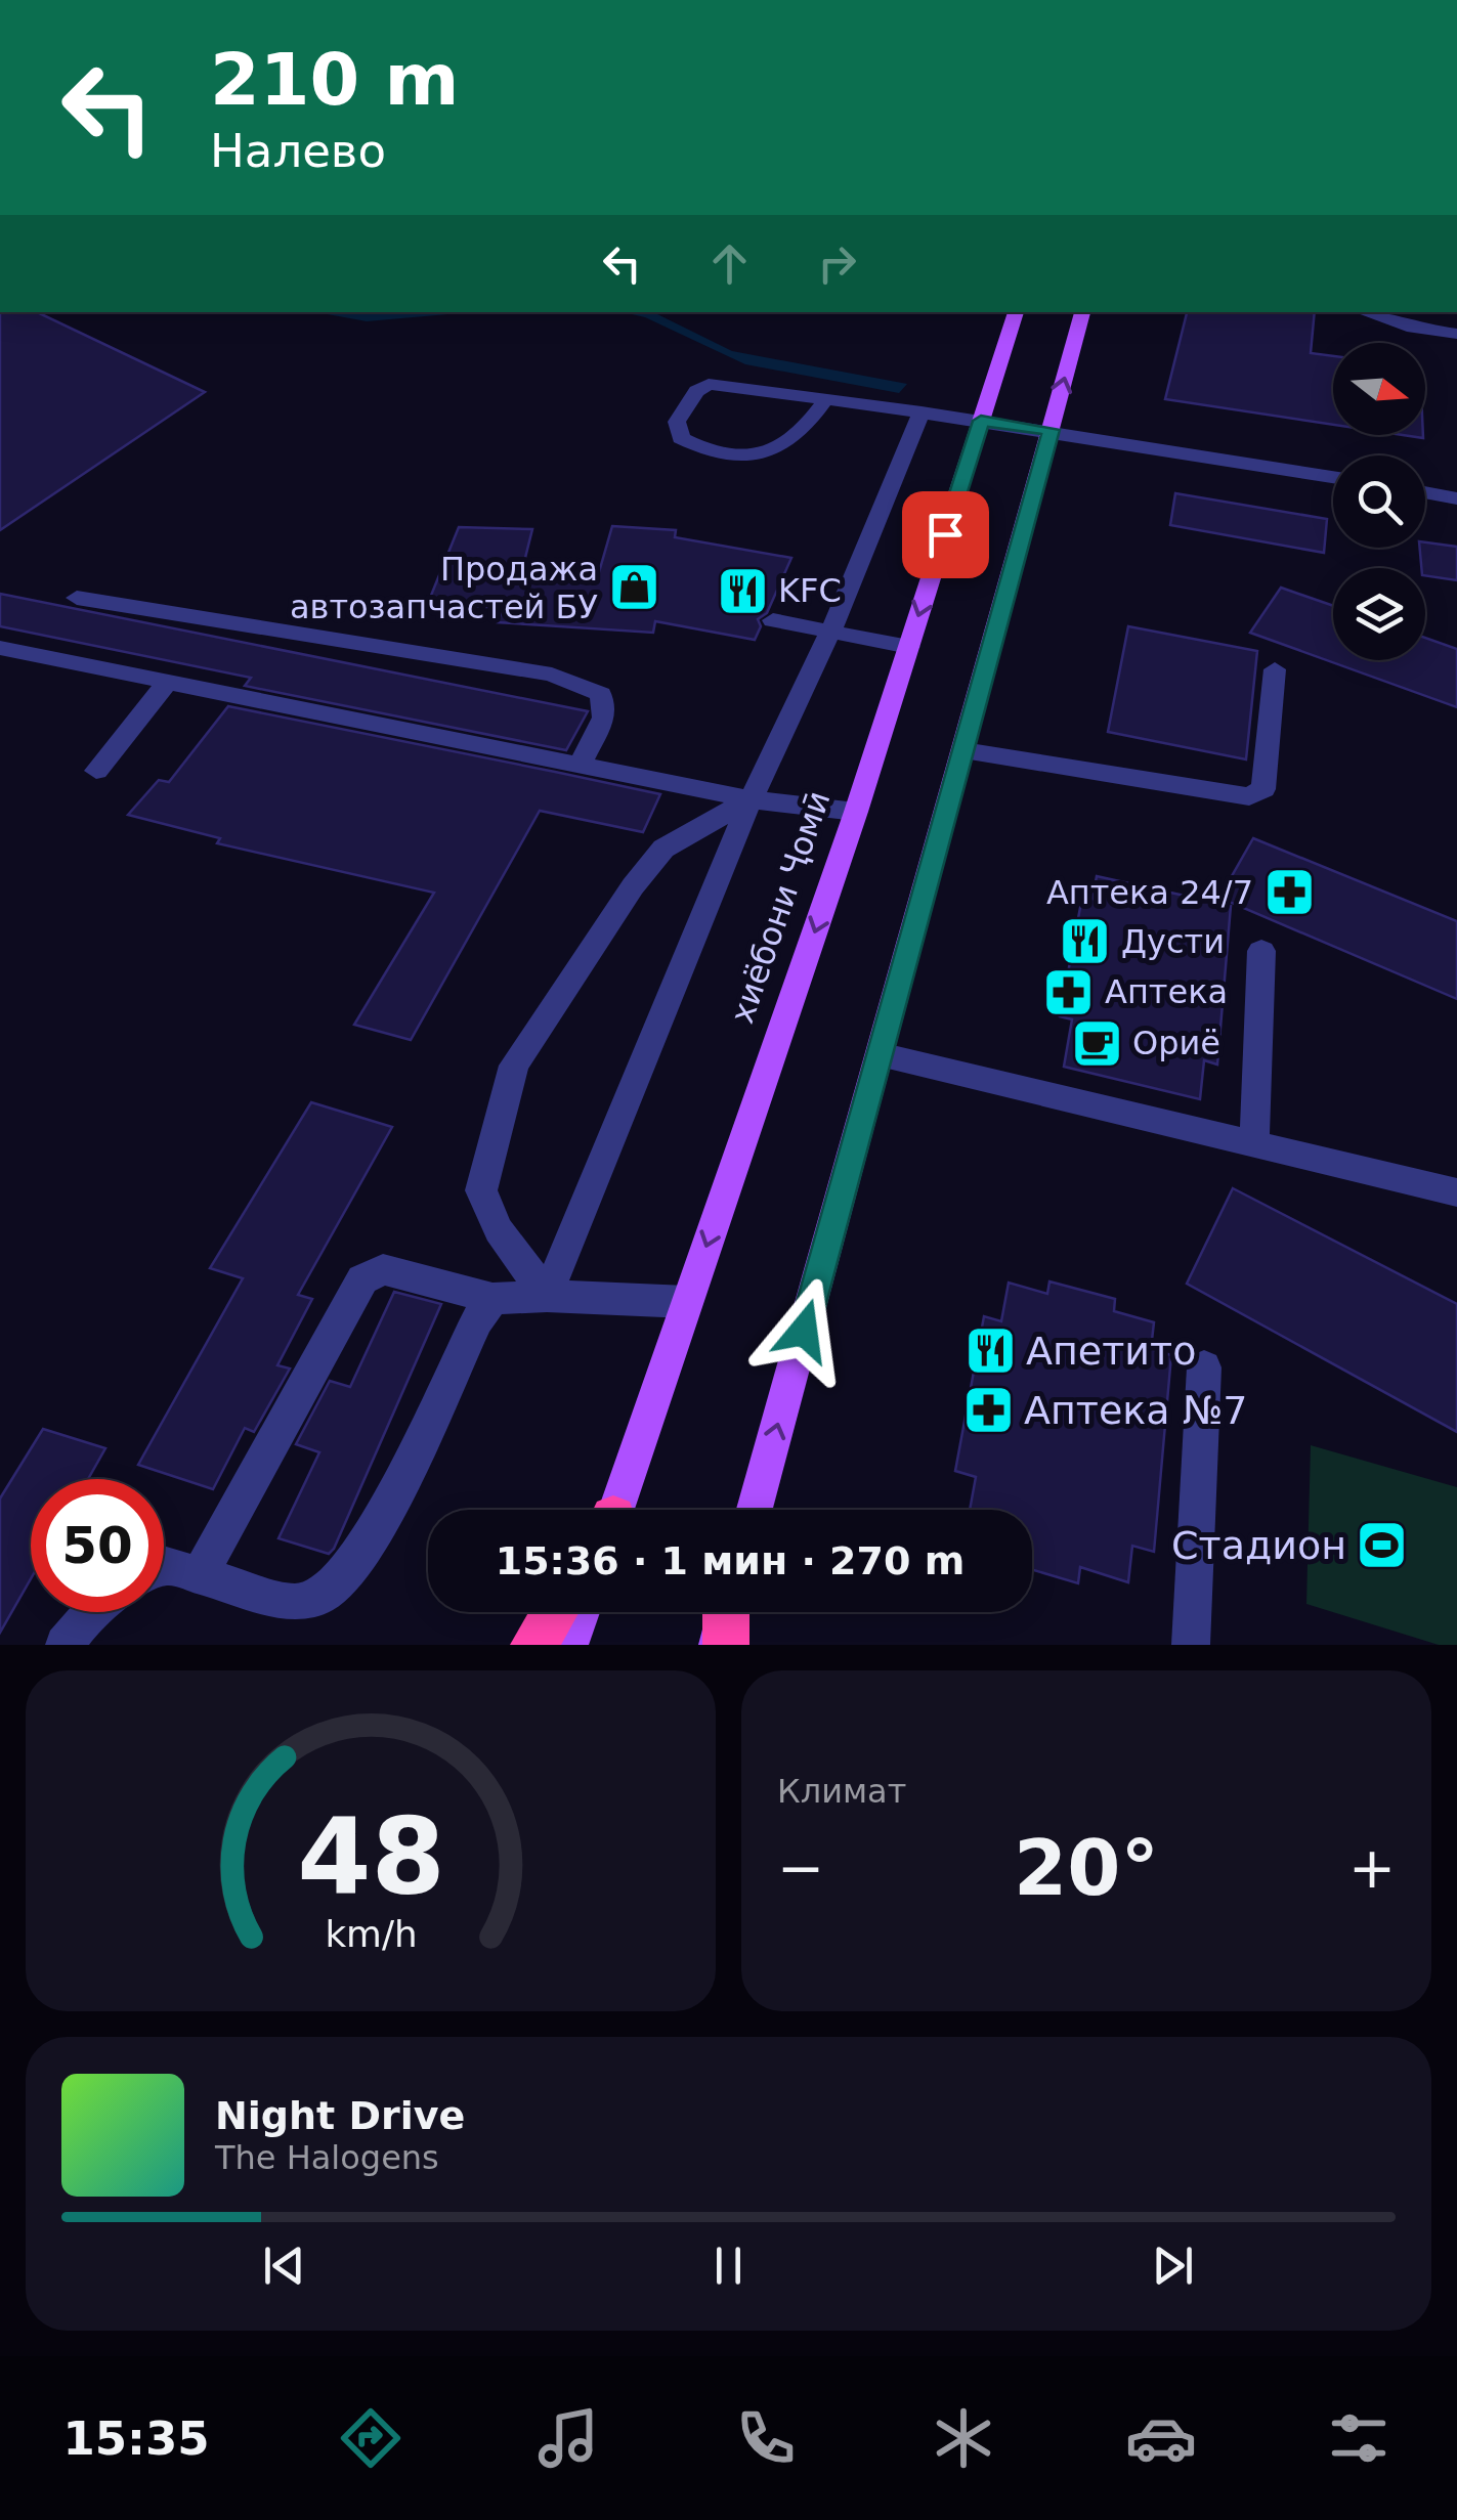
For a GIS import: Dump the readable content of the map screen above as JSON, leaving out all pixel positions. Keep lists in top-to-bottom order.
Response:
{
  "streets": {
    "main road": ["хиёбони Ҷомӣ"]
  },
  "places": {
    "shop": ["Продажа автозапчастей БУ"],
    "restaurant": ["KFC", "Дусти", "Апетито"],
    "pharmacy": ["Аптека 24/7", "Аптека", "Аптека №7"],
    "cafe": ["Ориё"],
    "sports": ["Стадион"]
  },
  "north": "right",
  "page": {
    "turn": ["210 m", "Налево"],
    "limit": "50",
    "trip": "15:36 · 1 мин · 270 m",
    "tile": "Климат",
    "heat": ["−", "20°", "+"],
    "song": ["Night Drive", "The Halogens"],
    "tabs": "15:35",
    "gauge": ["48", "km/h"]
  }
}
